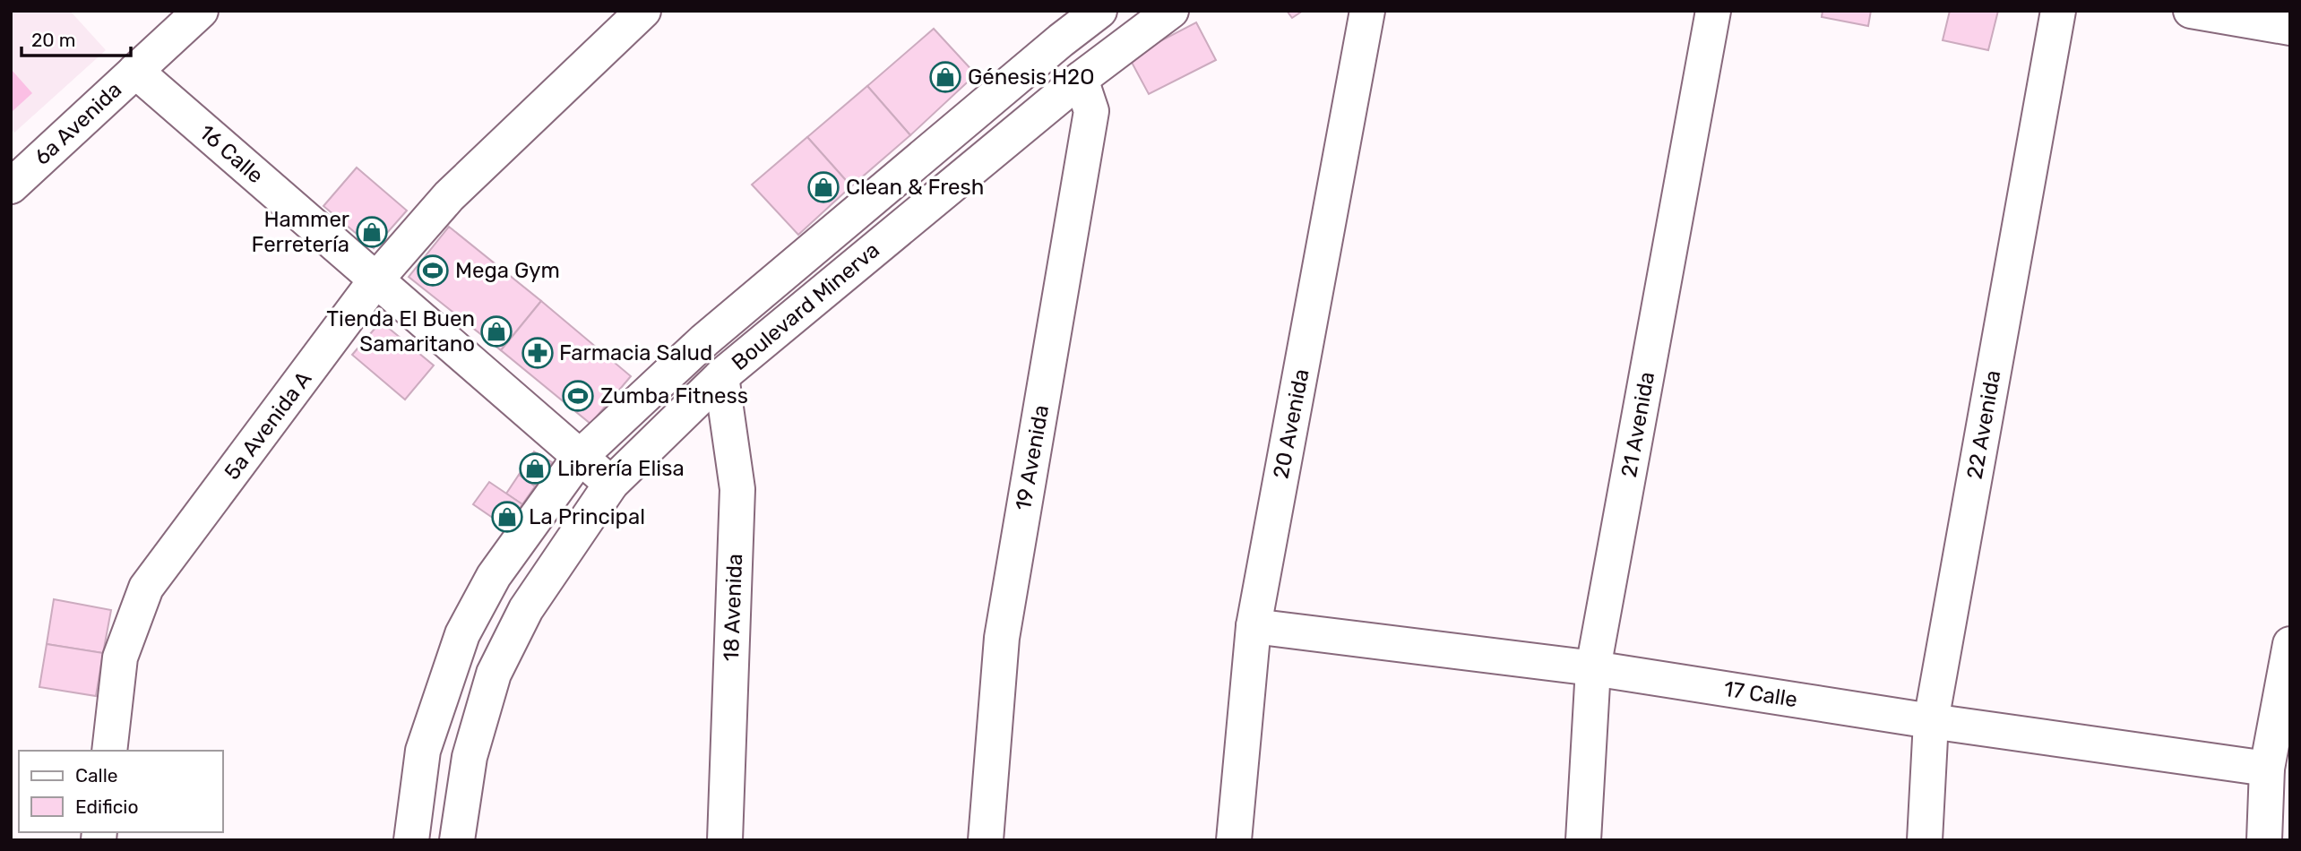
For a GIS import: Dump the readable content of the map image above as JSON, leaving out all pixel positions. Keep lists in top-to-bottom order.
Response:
{
  "streets": {
    "street": [
      "6a Avenida",
      "16 Calle",
      "Boulevard Minerva",
      "20 Avenida",
      "21 Avenida",
      "22 Avenida",
      "5a Avenida A",
      "19 Avenida",
      "18 Avenida",
      "17 Calle"
    ]
  },
  "crossings": [
    ["6a Avenida", "16 Calle"],
    ["16 Calle", "Boulevard Minerva"],
    ["16 Calle", "5a Avenida A"],
    ["Boulevard Minerva", "19 Avenida"],
    ["Boulevard Minerva", "18 Avenida"],
    ["20 Avenida", "17 Calle"],
    ["21 Avenida", "17 Calle"],
    ["22 Avenida", "17 Calle"]
  ],
  "places": {
    "shop": [
      "Génesis H2O",
      "Clean & Fresh",
      "Hammer Ferretería",
      "Tienda El Buen Samaritano",
      "Librería Elisa",
      "La Principal"
    ],
    "sports": ["Mega Gym", "Zumba Fitness"],
    "pharmacy": ["Farmacia Salud"]
  },
  "legend": ["Calle", "Edificio"],
  "scale_bar": "20 m"
}
